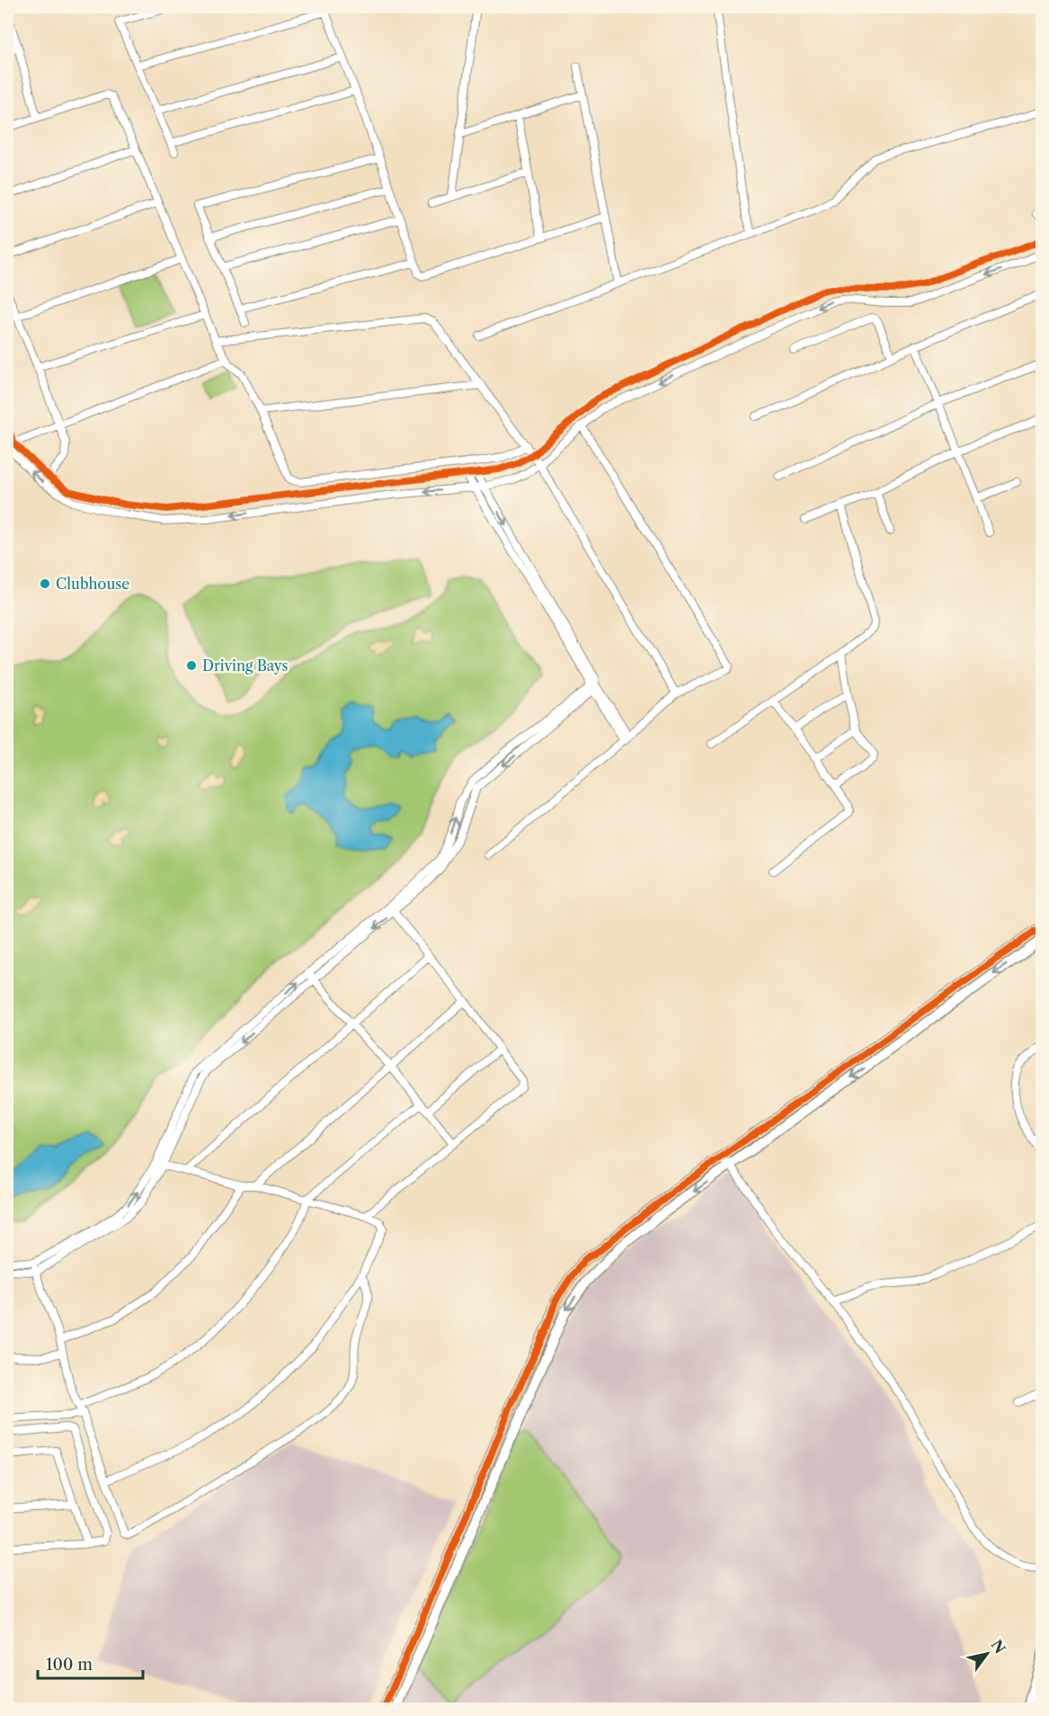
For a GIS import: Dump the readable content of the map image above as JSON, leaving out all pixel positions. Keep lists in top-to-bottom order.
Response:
{
  "places": ["Clubhouse", "Driving Bays"],
  "scale_bar": "100 m",
  "north": "top right"
}
